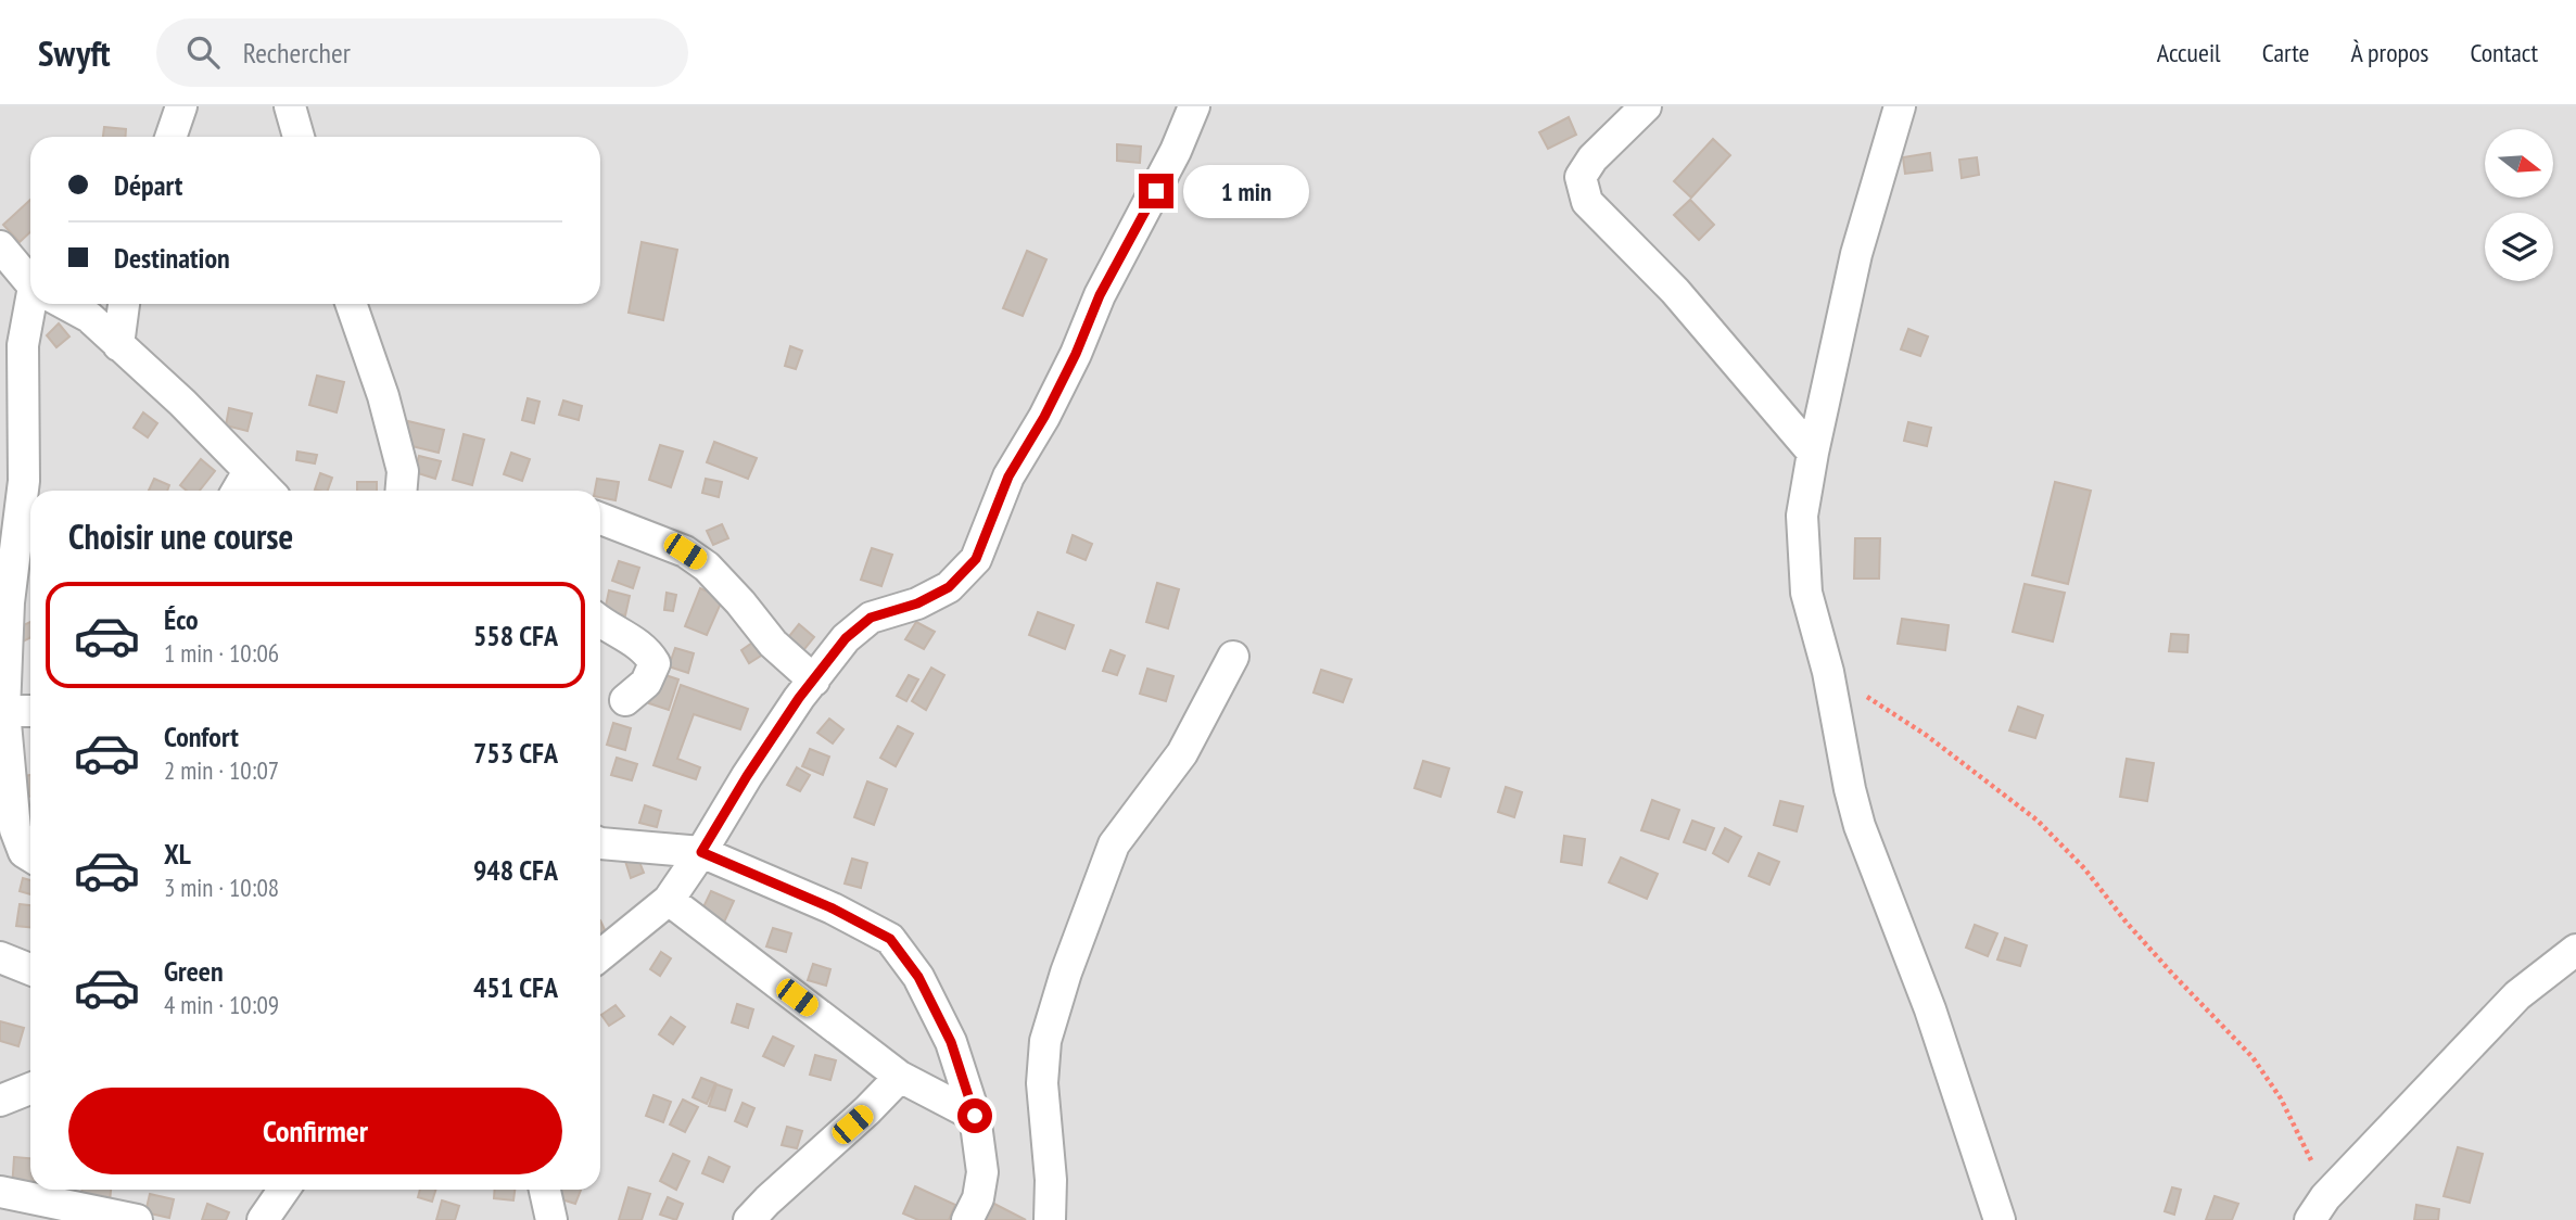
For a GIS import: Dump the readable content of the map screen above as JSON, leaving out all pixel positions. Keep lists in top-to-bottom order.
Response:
{
  "north": "right",
  "page": {
    "header": "Swyft",
    "search": "Rechercher",
    "nav": [
      "Accueil",
      "Carte",
      "À propos",
      "Contact"
    ],
    "banner": ["Départ", "Destination"],
    "bubble": "1 min",
    "heading": "Choisir une course",
    "list": [
      {
        "name": "Éco",
        "note": "1 min · 10:06",
        "value": "558 CFA"
      },
      {
        "name": "Confort",
        "note": "2 min · 10:07",
        "value": "753 CFA"
      },
      {
        "name": "XL",
        "note": "3 min · 10:08",
        "value": "948 CFA"
      },
      {
        "name": "Green",
        "note": "4 min · 10:09",
        "value": "451 CFA"
      }
    ],
    "buttons": "Confirmer"
  }
}
